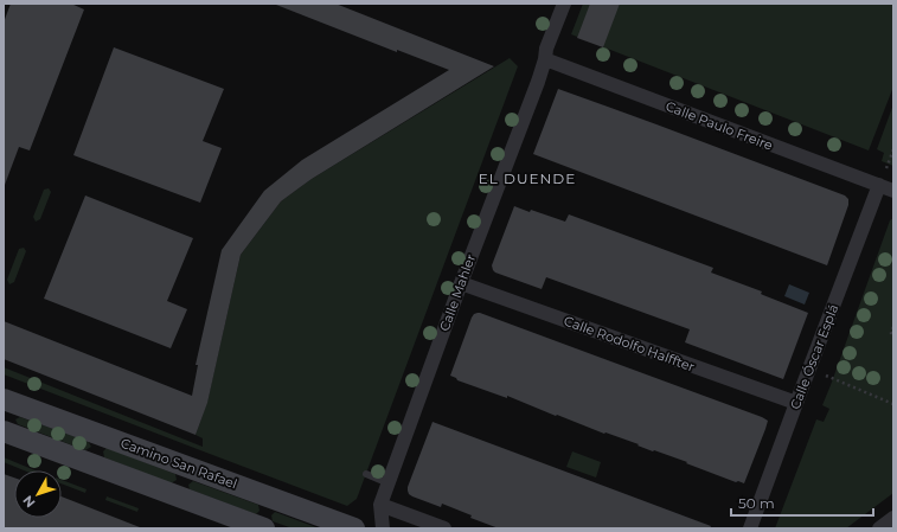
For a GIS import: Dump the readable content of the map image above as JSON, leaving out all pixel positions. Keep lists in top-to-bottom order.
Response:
{
  "streets": {
    "main road": ["Camino San Rafael"],
    "street": [
      "Calle Paulo Freire",
      "Calle Mahler",
      "Calle Rodolfo Halffter",
      "Calle Óscar Esplá"
    ]
  },
  "crossings": [
    ["Calle Paulo Freire", "Calle Mahler"],
    ["Calle Paulo Freire", "Calle Óscar Esplá"],
    ["Calle Mahler", "Calle Rodolfo Halffter"],
    ["Calle Rodolfo Halffter", "Calle Óscar Esplá"]
  ],
  "districts": ["EL DUENDE"],
  "scale_bar": "50 m",
  "north": "bottom left"
}
